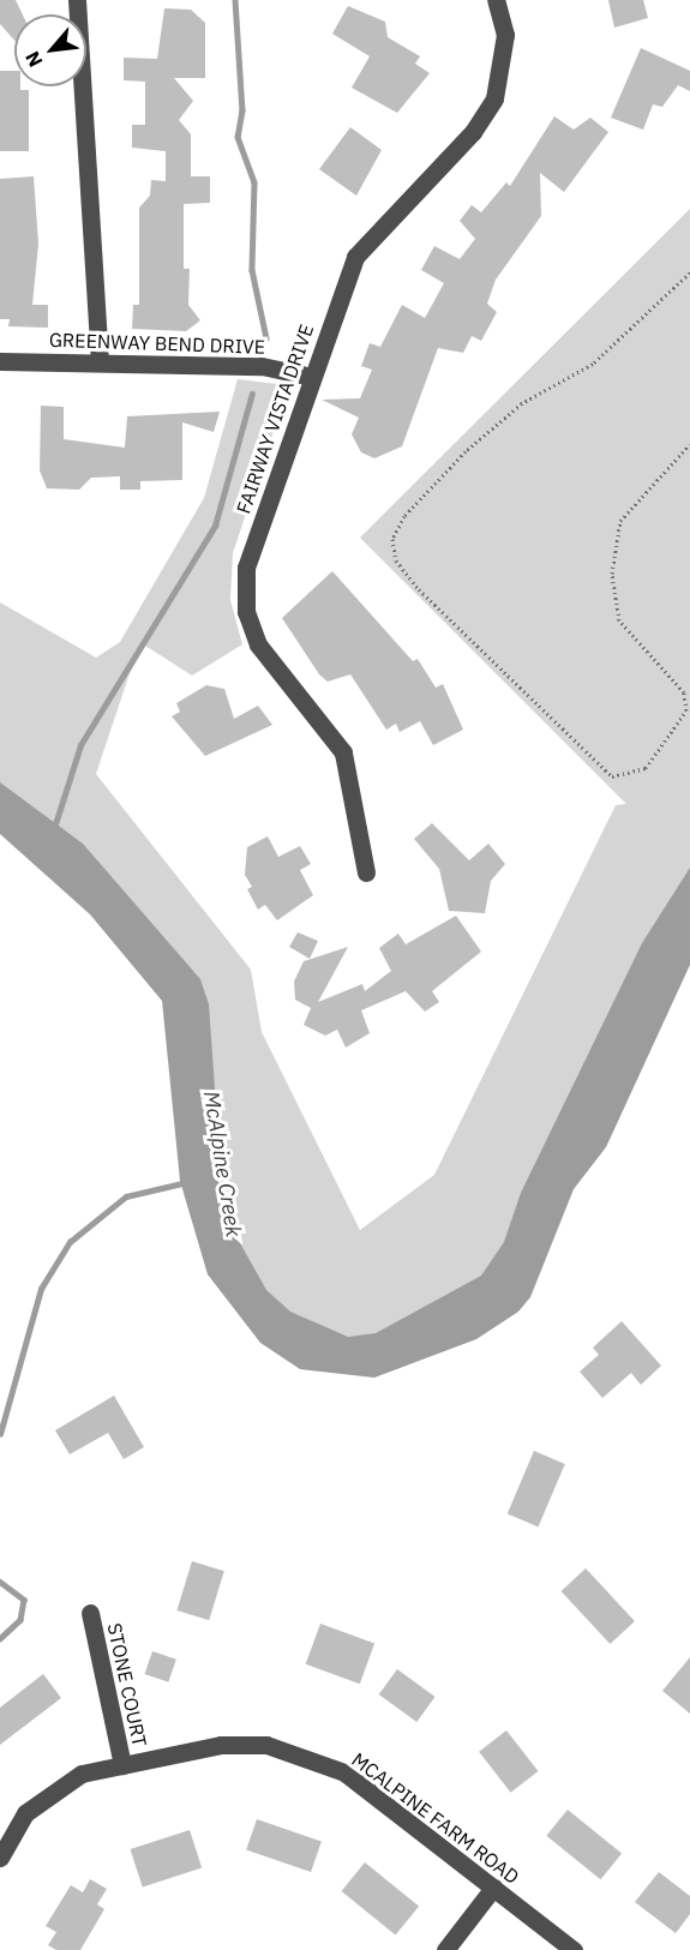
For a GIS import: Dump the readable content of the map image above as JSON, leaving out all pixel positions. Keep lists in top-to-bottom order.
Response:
{
  "streets": {
    "street": [
      "GREENWAY BEND DRIVE",
      "FAIRWAY VISTA DRIVE",
      "STONE COURT",
      "MCALPINE FARM ROAD"
    ]
  },
  "crossings": [
    ["GREENWAY BEND DRIVE", "FAIRWAY VISTA DRIVE"],
    ["STONE COURT", "MCALPINE FARM ROAD"]
  ],
  "water": ["McAlpine Creek"],
  "north": "bottom left"
}
